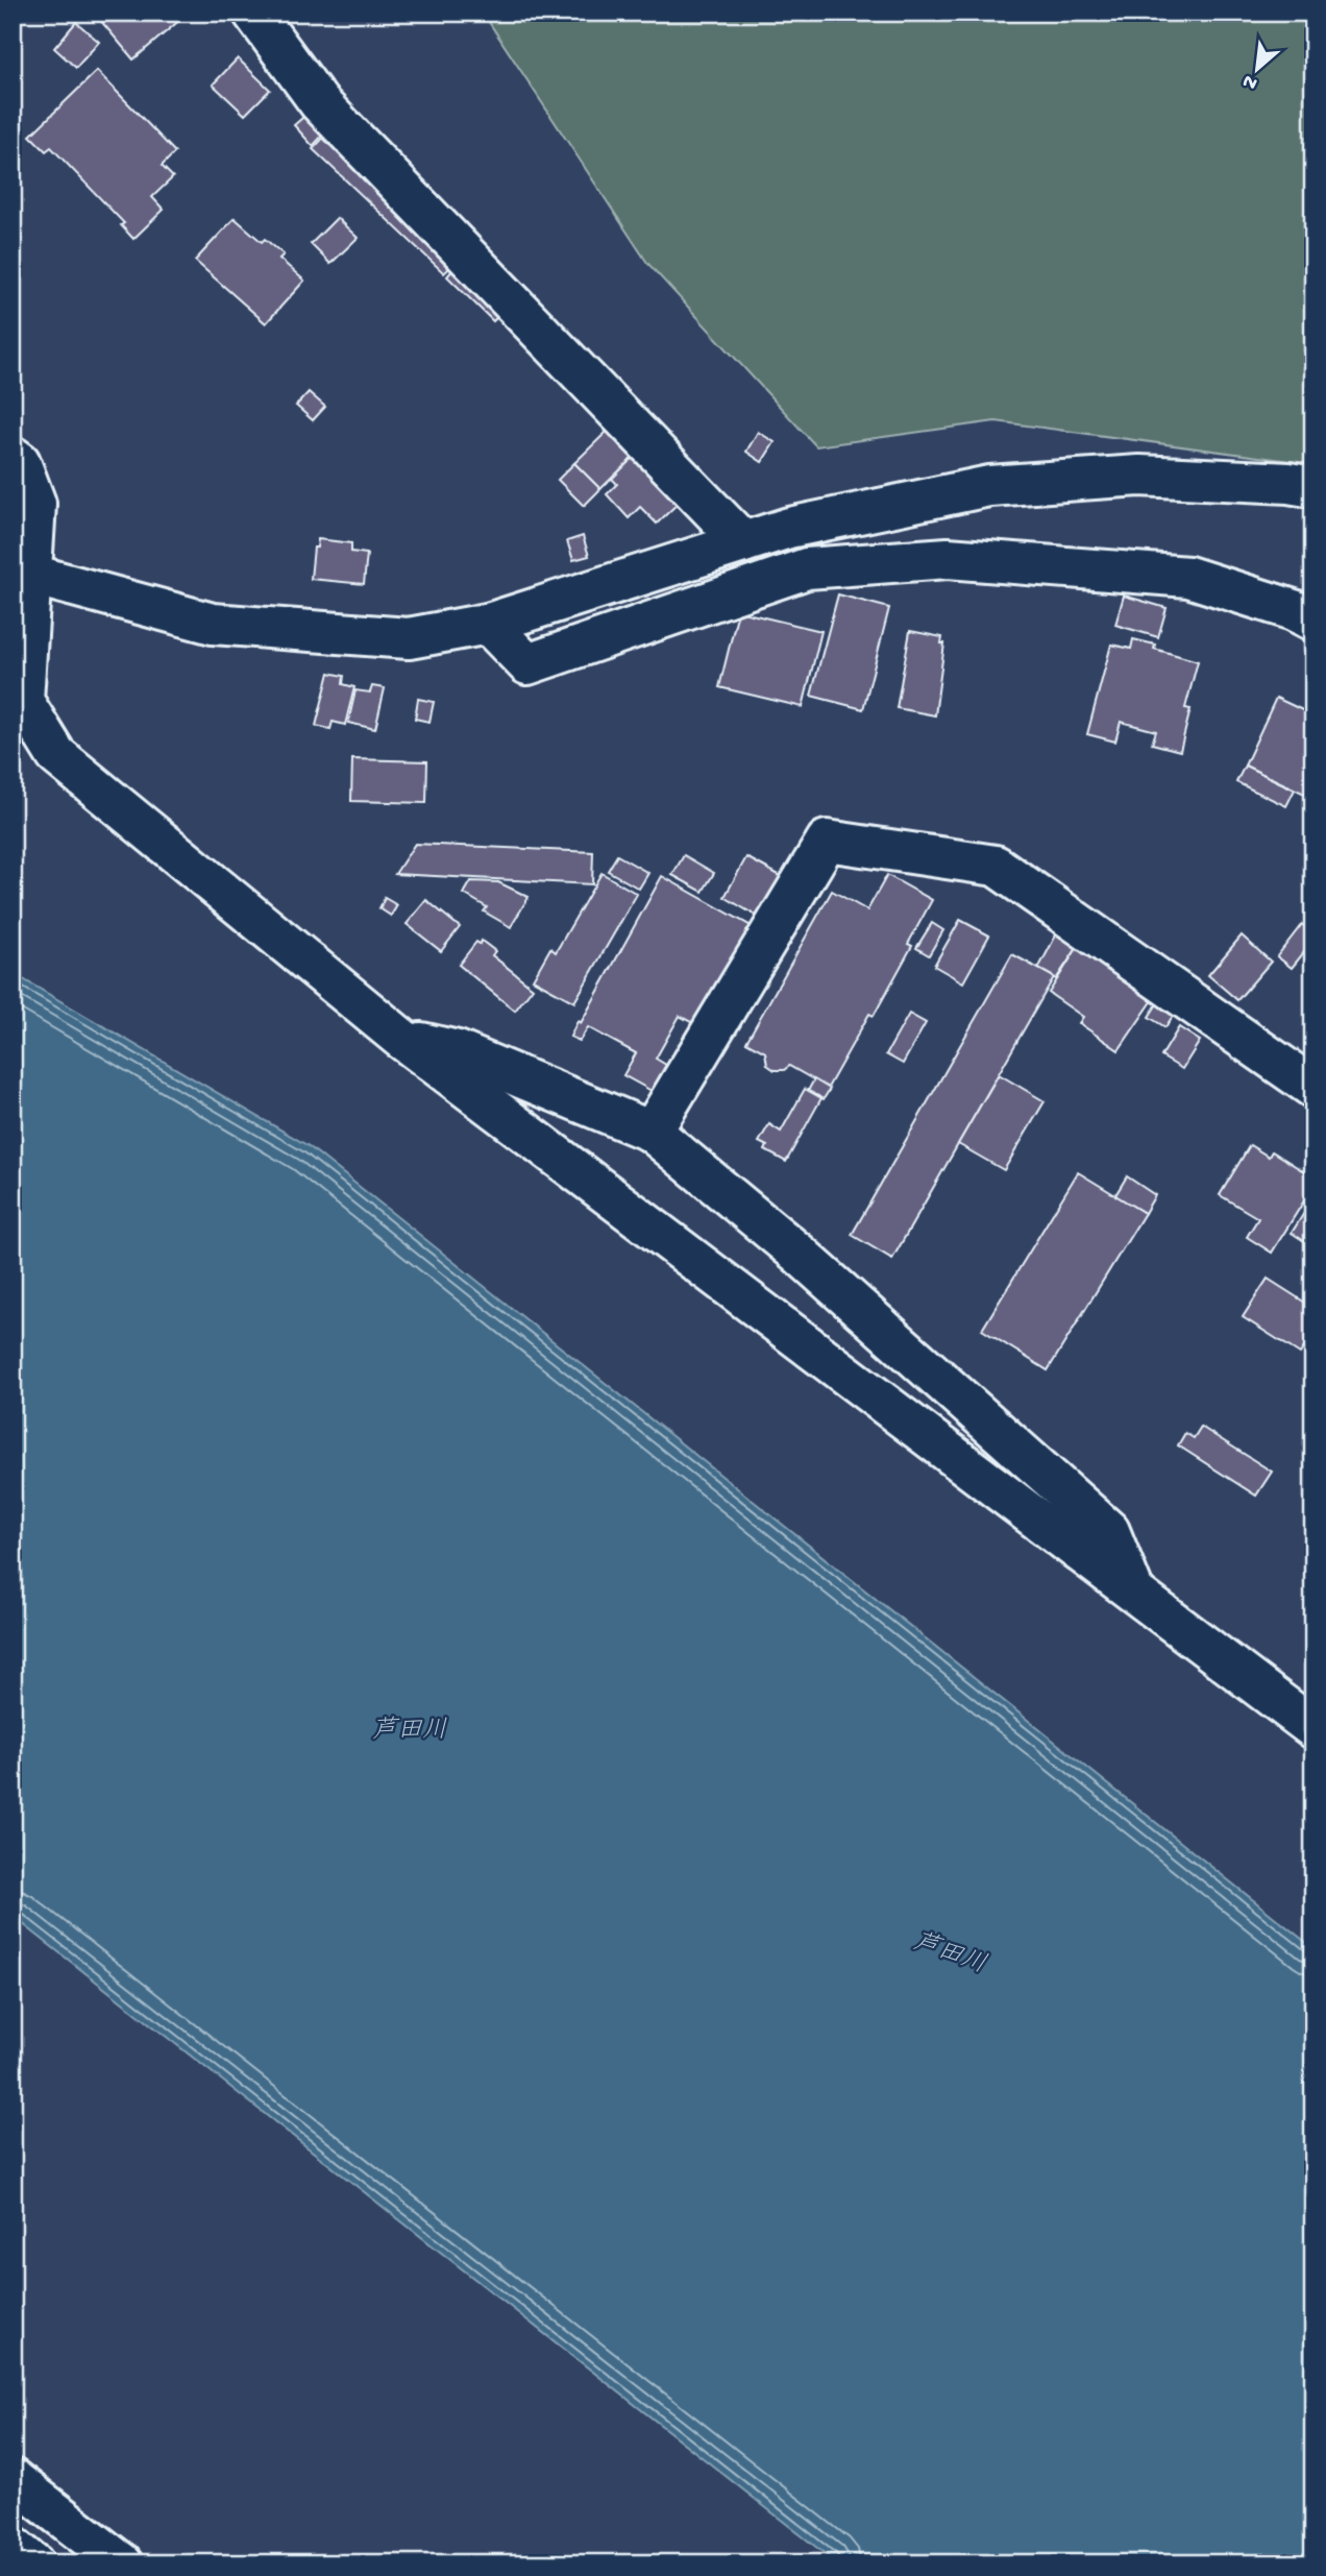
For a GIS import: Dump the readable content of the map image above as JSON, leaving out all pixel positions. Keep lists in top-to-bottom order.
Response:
{
  "water": ["芦田川"],
  "north": "bottom left"
}
